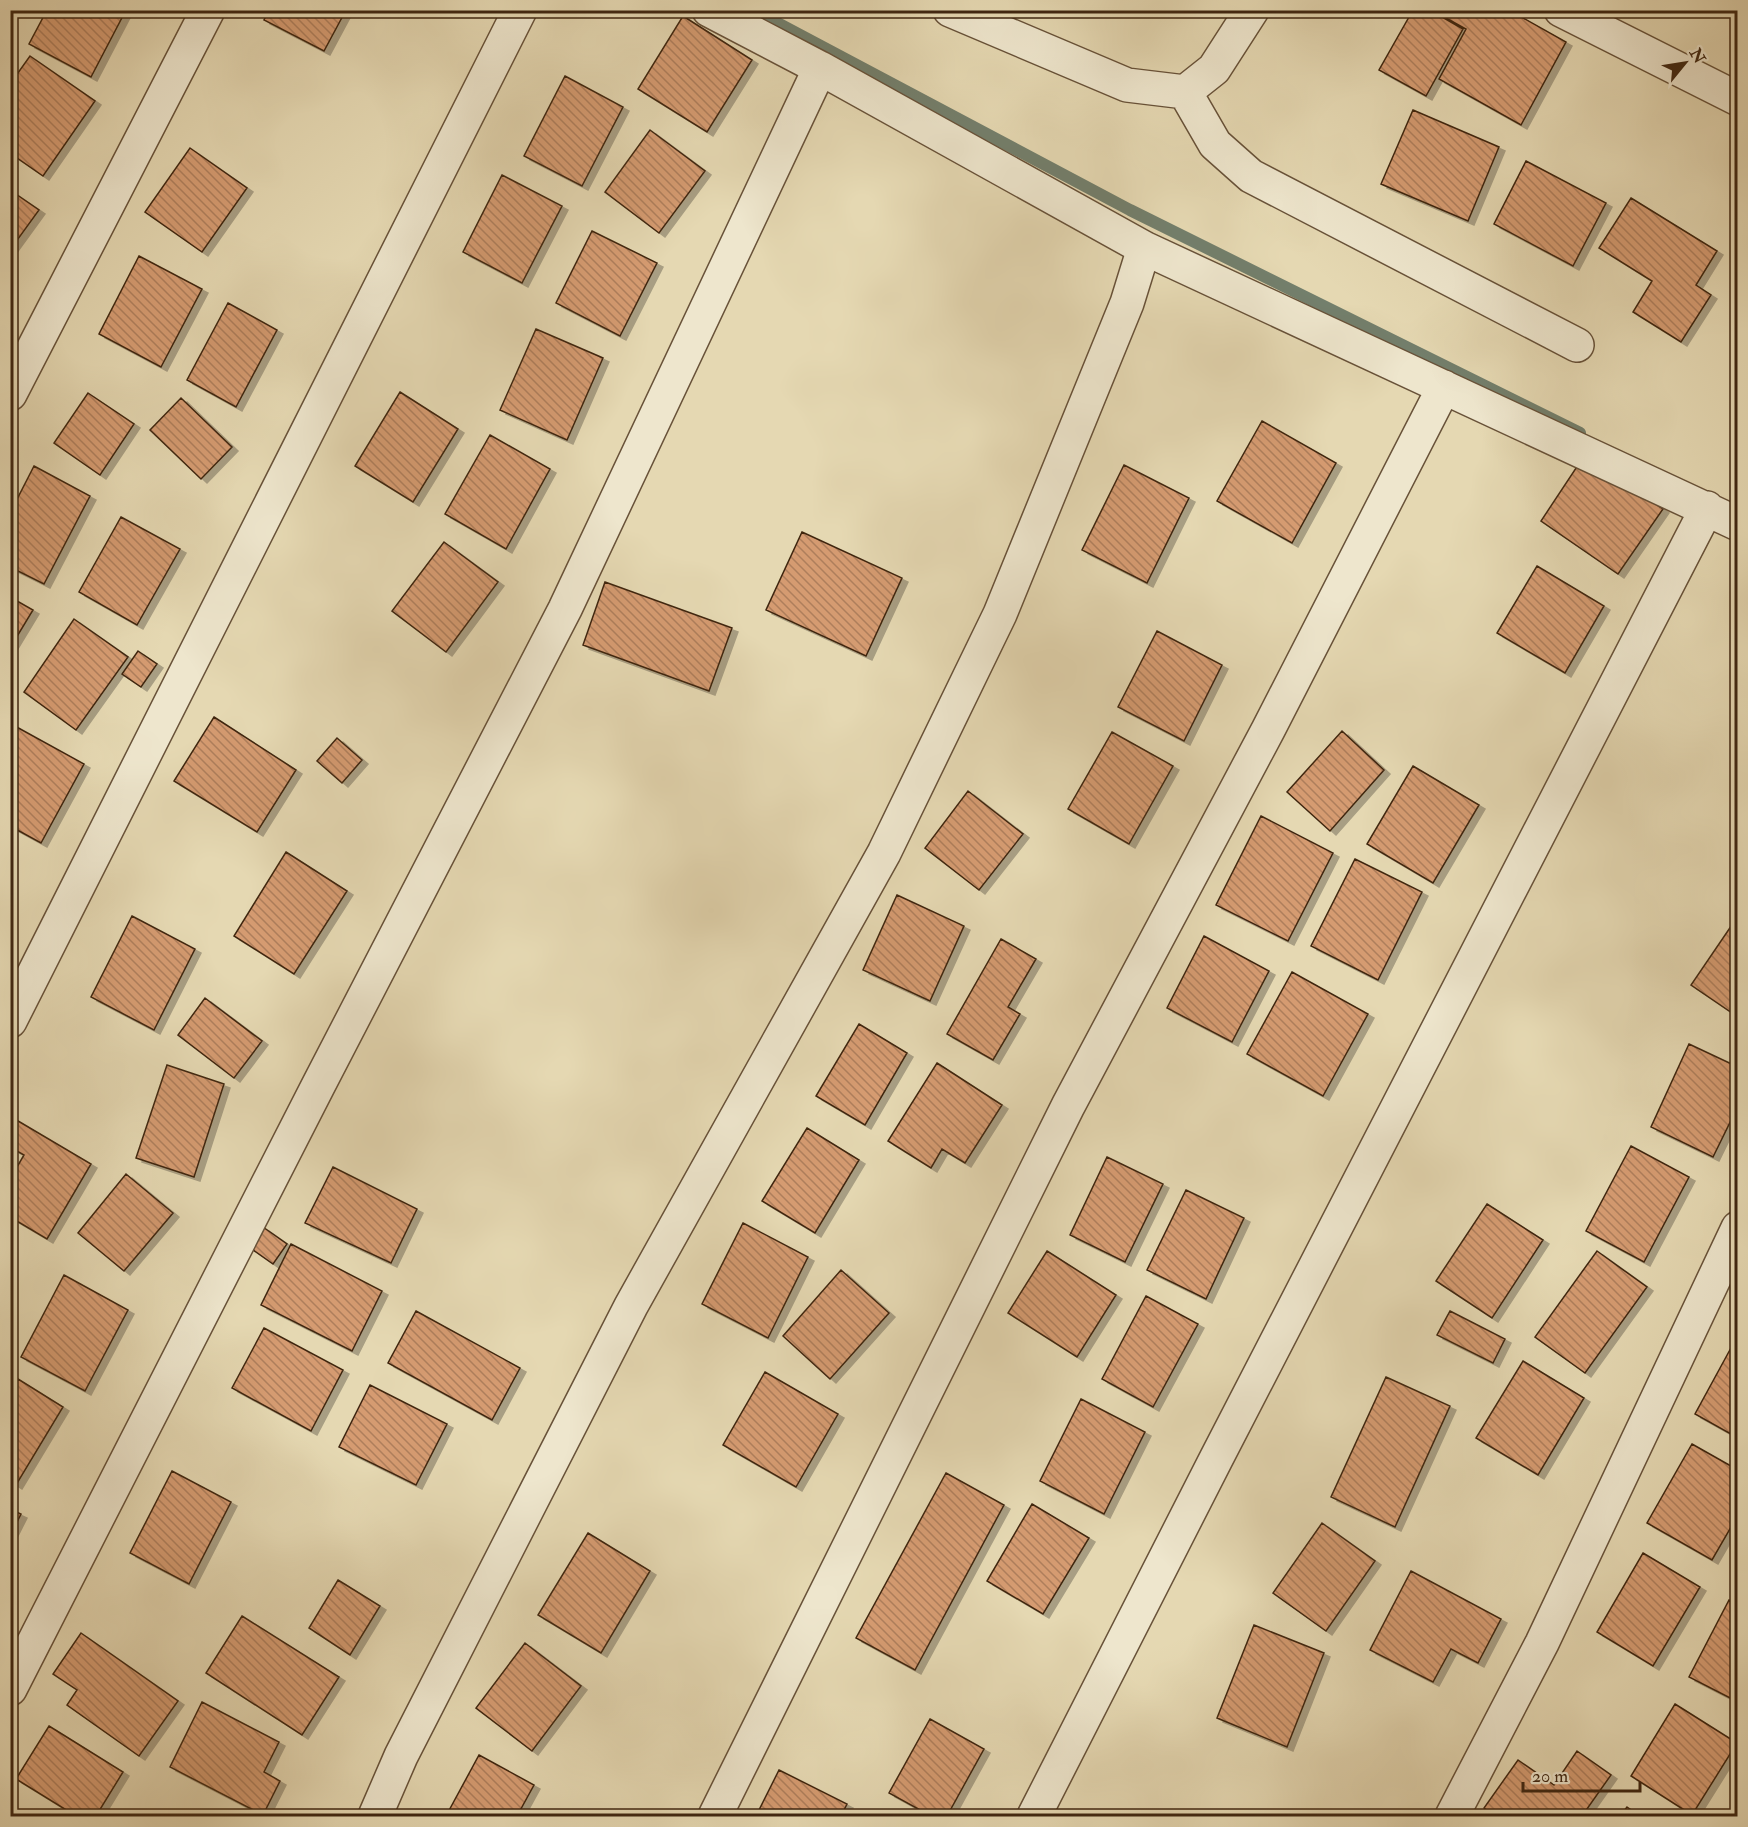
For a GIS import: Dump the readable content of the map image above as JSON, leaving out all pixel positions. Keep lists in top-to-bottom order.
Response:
{
  "scale_bar": "20 m",
  "north": "top right"
}
